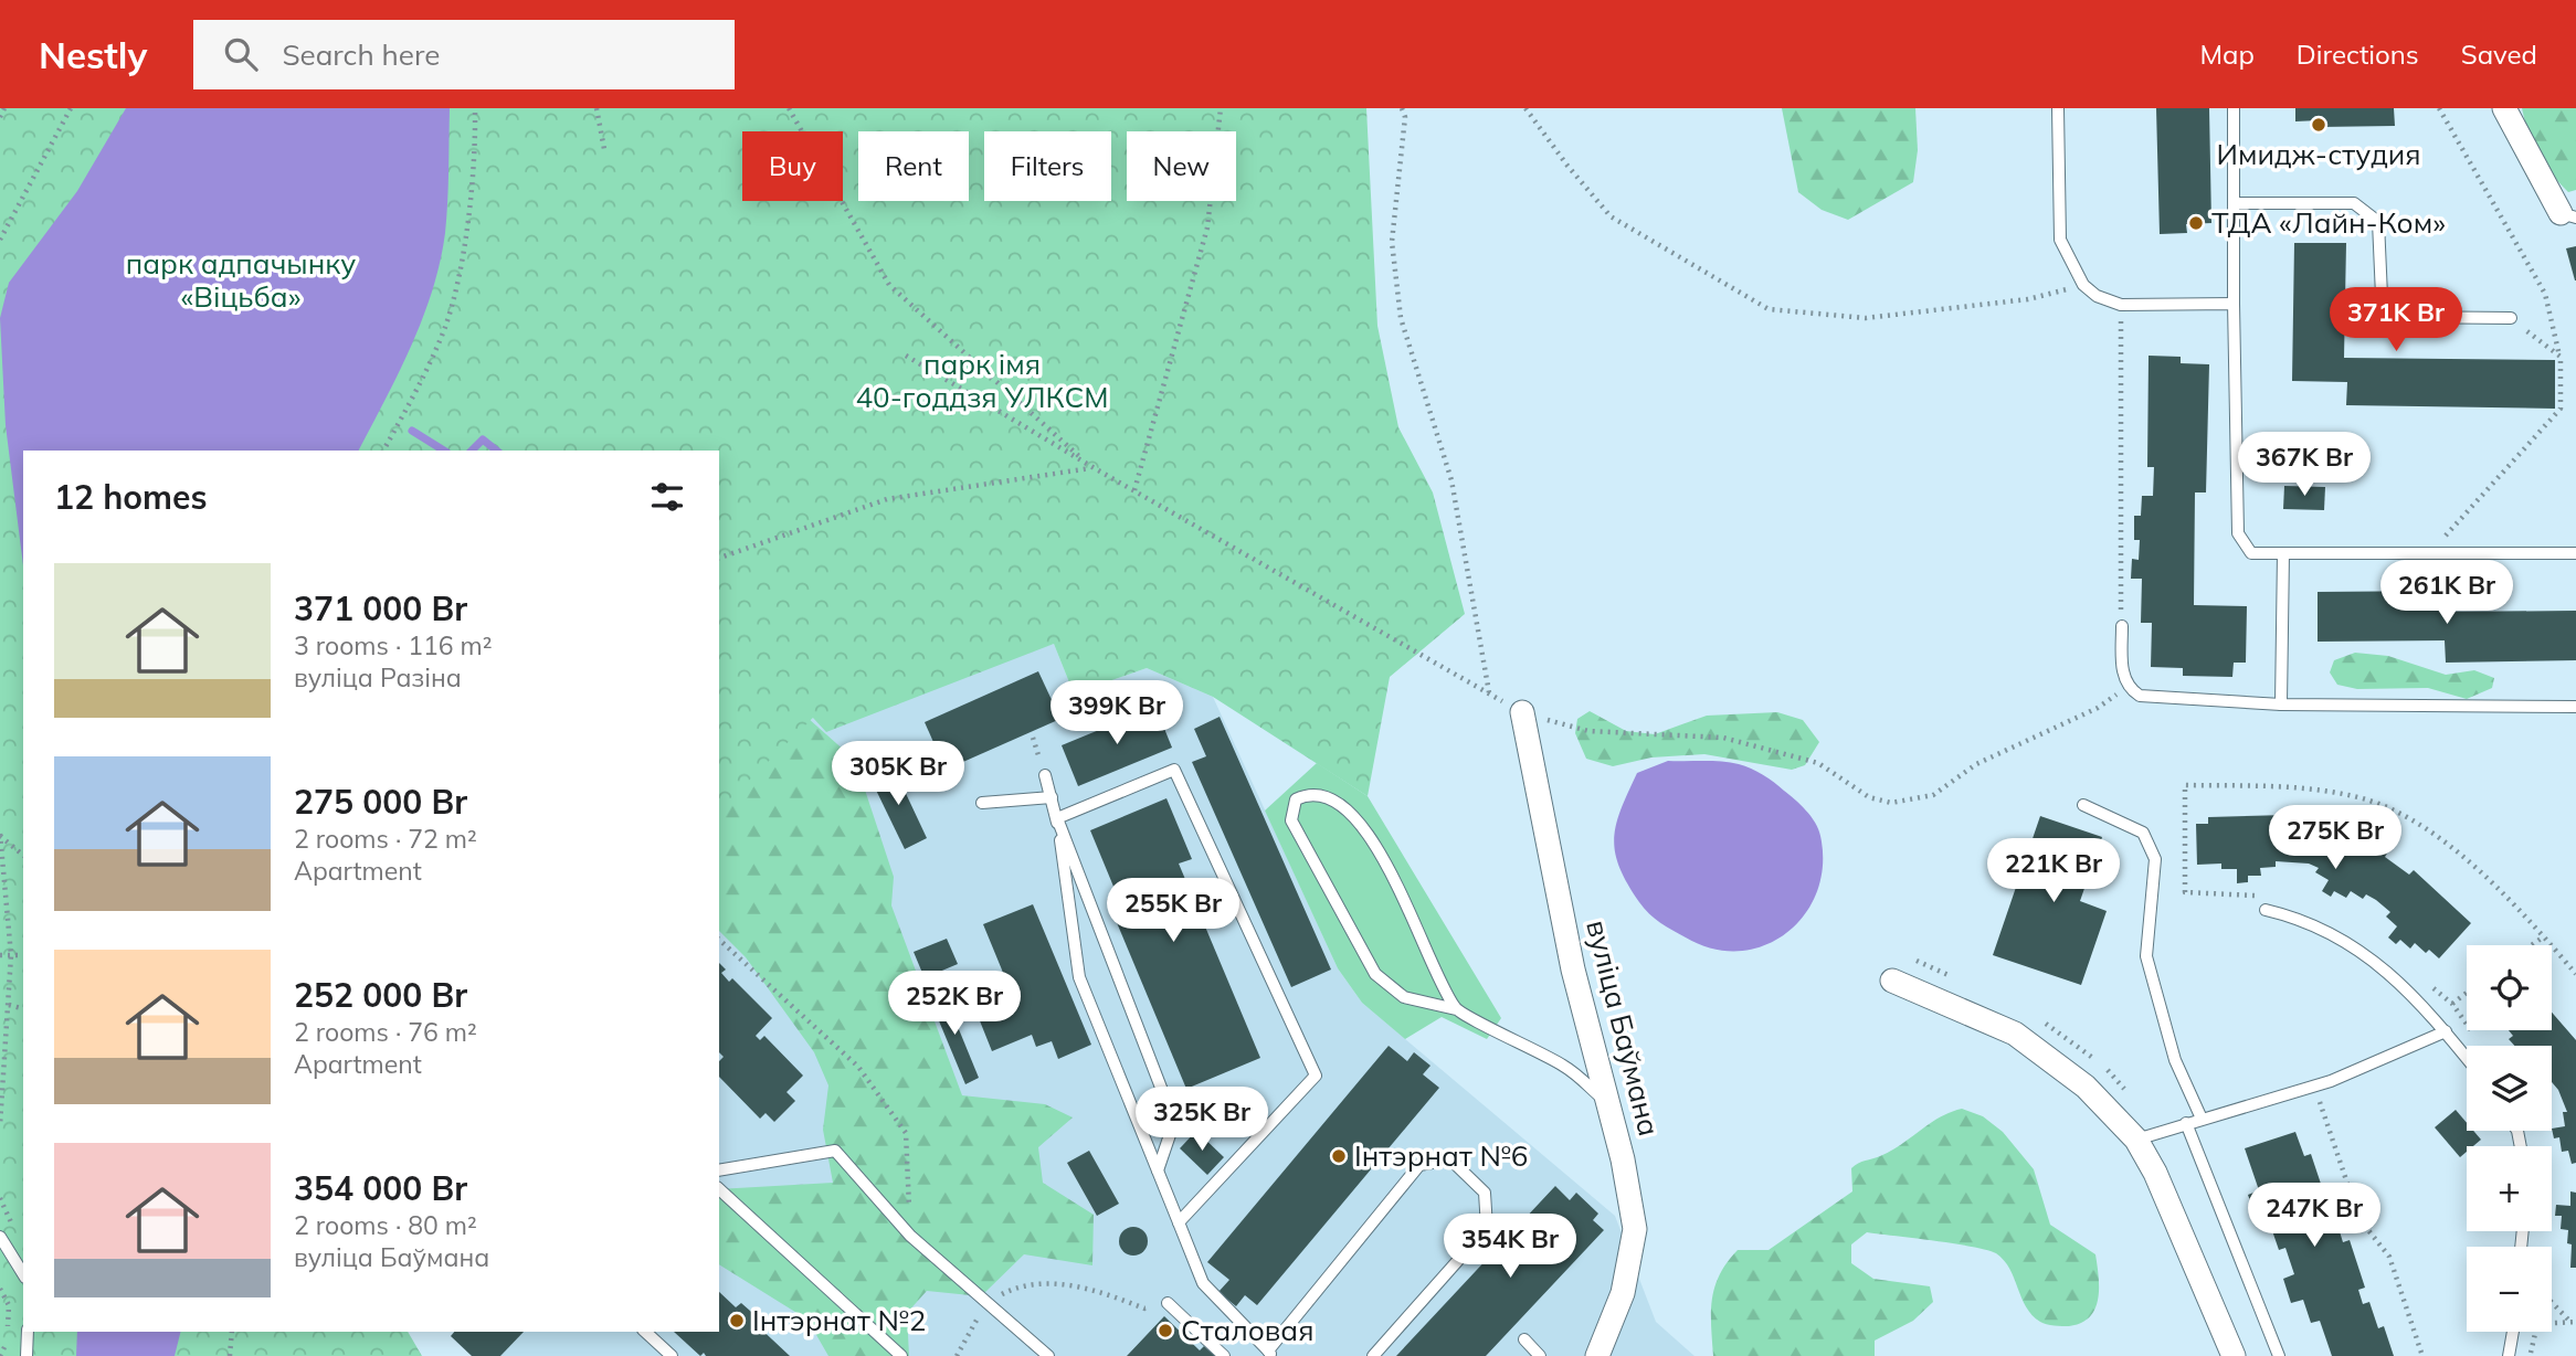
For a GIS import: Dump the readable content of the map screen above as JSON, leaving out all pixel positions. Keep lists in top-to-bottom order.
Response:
{
  "streets": {
    "street": ["вуліца Баўмана"]
  },
  "parks": ["парк адпачынку «Віцьба»", "парк імя 40-годдзя УЛКСМ"],
  "places": [
    "Имидж-студия",
    "ТДА «Лайн-Ком»",
    "Інтэрнат №6",
    "Інтэрнат №2",
    "Сталовая"
  ],
  "page": {
    "header": "Nestly",
    "search": "Search here",
    "nav": ["Map", "Directions", "Saved"],
    "chip": [
      "Buy",
      "Rent",
      "Filters",
      "New"
    ],
    "price": [
      "371K Br",
      "367K Br",
      "261K Br",
      "399K Br",
      "305K Br",
      "275K Br",
      "221K Br",
      "255K Br",
      "252K Br",
      "325K Br",
      "247K Br",
      "354K Br"
    ],
    "heading": "12 homes",
    "list": [
      {
        "name": "371 000 Br",
        "note": "3 rooms · 116 m² · вуліца Разіна"
      },
      {
        "name": "275 000 Br",
        "note": "2 rooms · 72 m² · Apartment"
      },
      {
        "name": "252 000 Br",
        "note": "2 rooms · 76 m² · Apartment"
      },
      {
        "name": "354 000 Br",
        "note": "2 rooms · 80 m² · вуліца Баўмана"
      }
    ],
    "map_buttons": ["+", "−"]
  }
}
